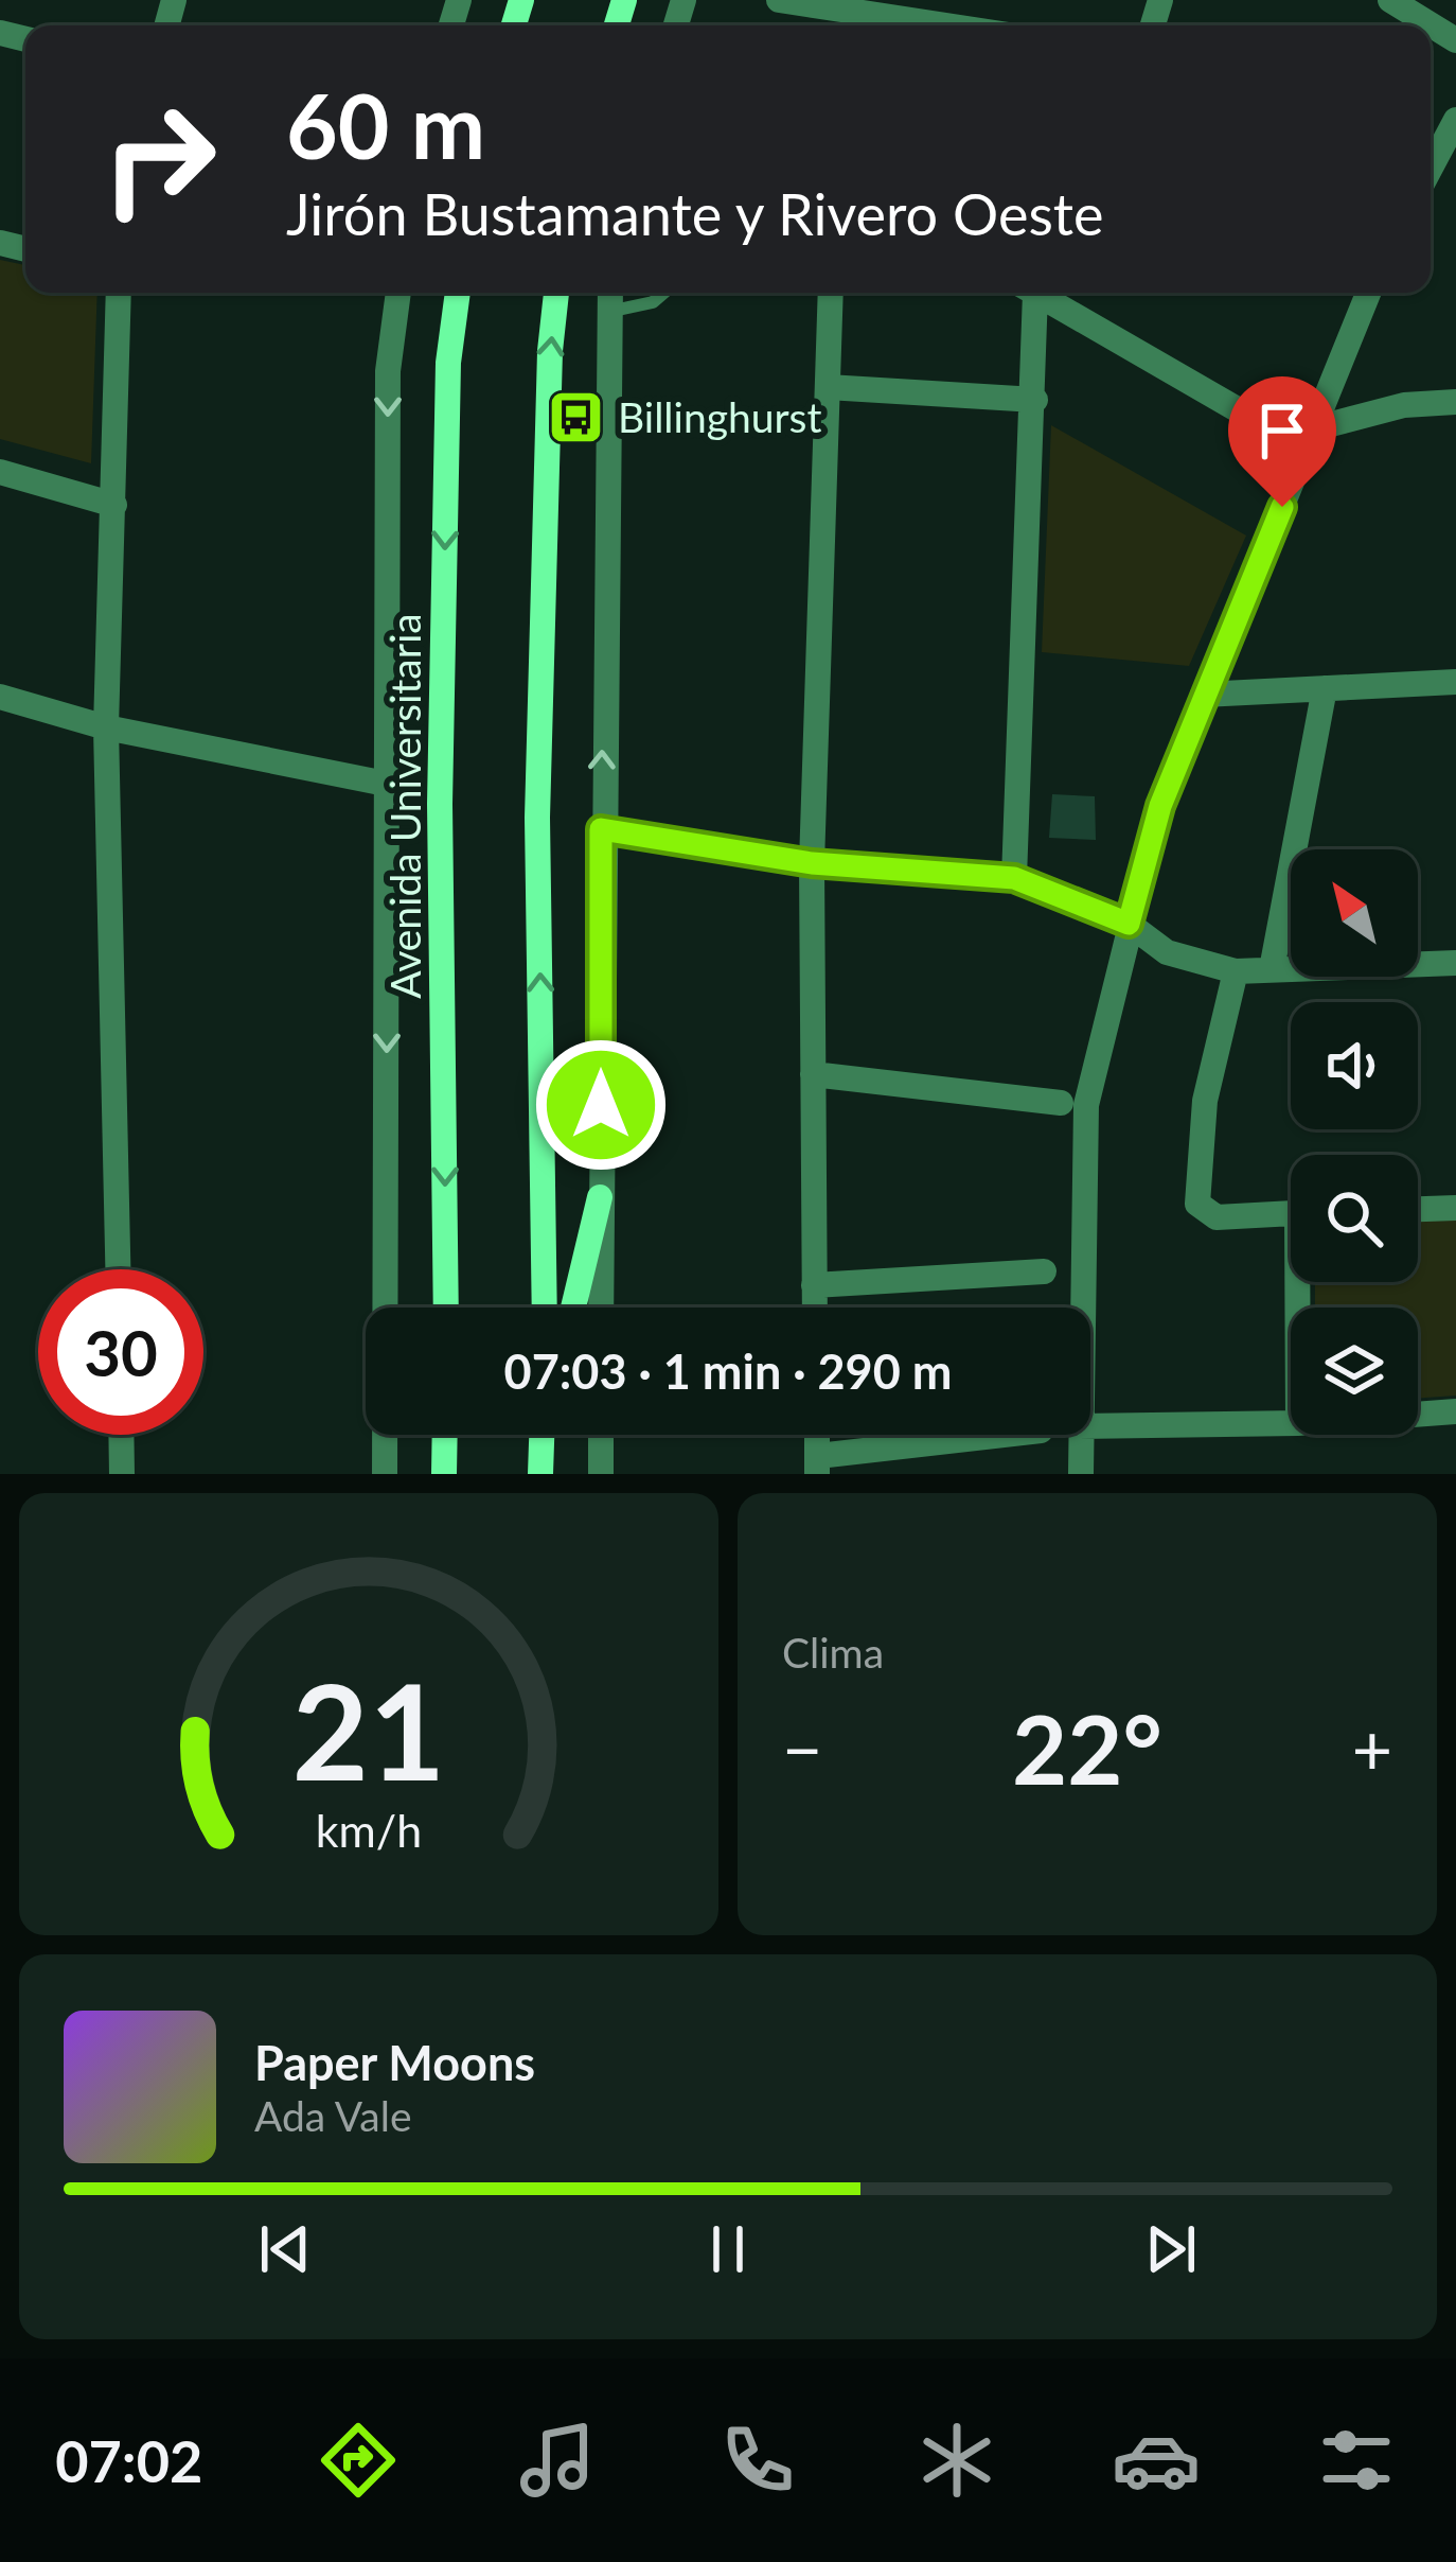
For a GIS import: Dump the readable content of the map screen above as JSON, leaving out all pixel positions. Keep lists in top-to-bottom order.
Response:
{
  "streets": {
    "street": ["Avenida Universitaria"]
  },
  "places": {
    "bus stop": ["Billinghurst"]
  },
  "north": "top left",
  "page": {
    "turn": ["60 m", "Jirón Bustamante y Rivero Oeste"],
    "limit": "30",
    "trip": "07:03 · 1 min · 290 m",
    "tile": "Clima",
    "heat": ["−", "22°", "+"],
    "song": ["Paper Moons", "Ada Vale"],
    "tabs": "07:02",
    "gauge": ["21", "km/h"]
  }
}
